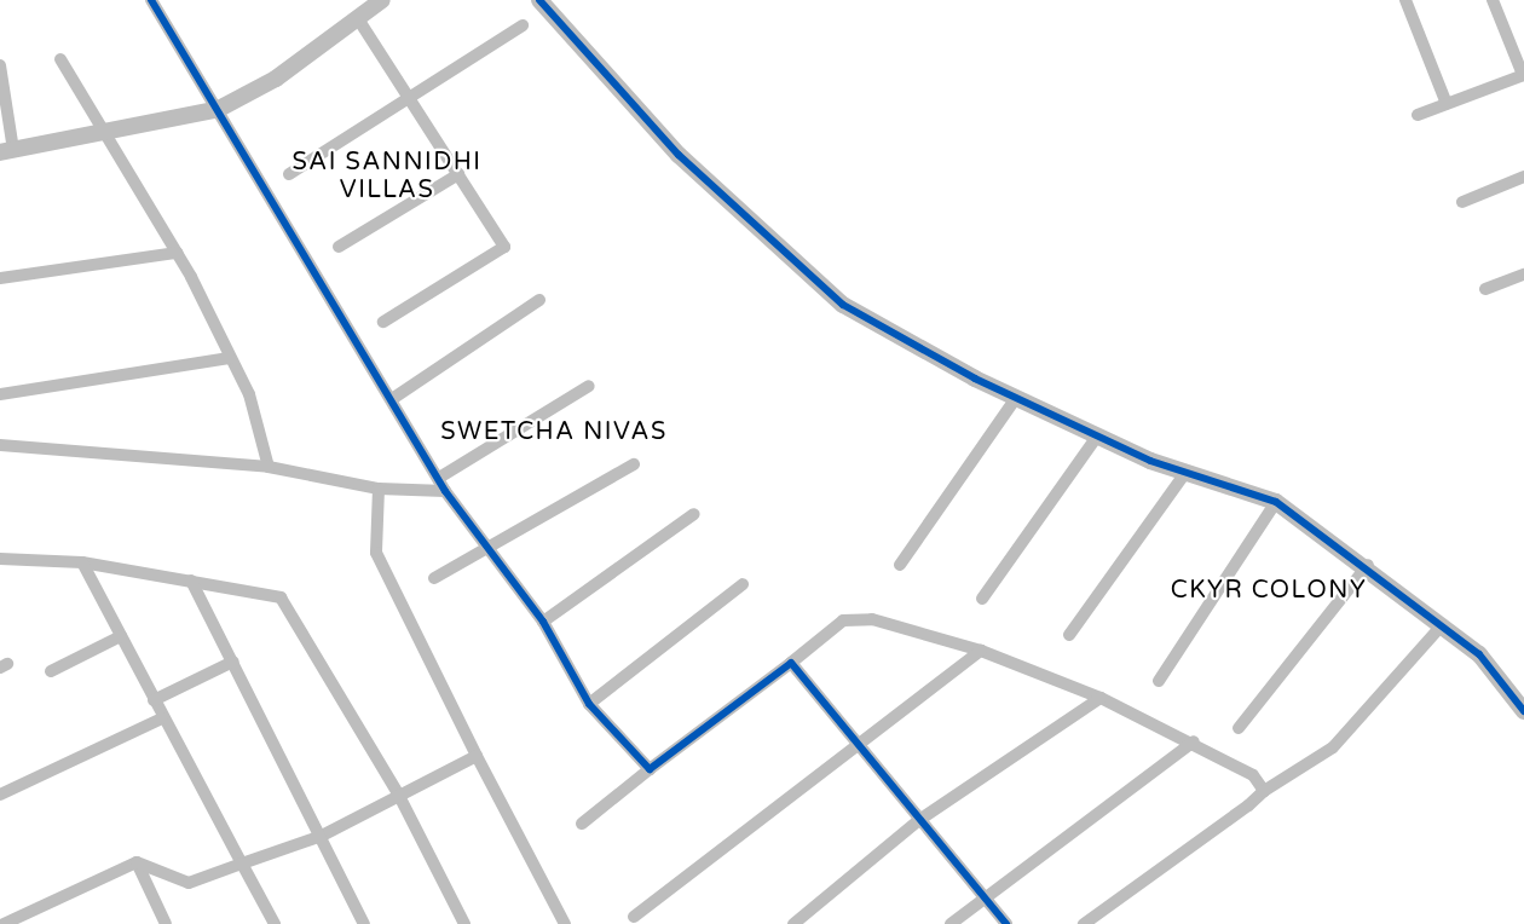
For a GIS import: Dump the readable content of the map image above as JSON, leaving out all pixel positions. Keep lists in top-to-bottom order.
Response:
{
  "districts": ["SAI SANNIDHI VILLAS", "SWETCHA NIVAS", "CKYR COLONY"]
}
